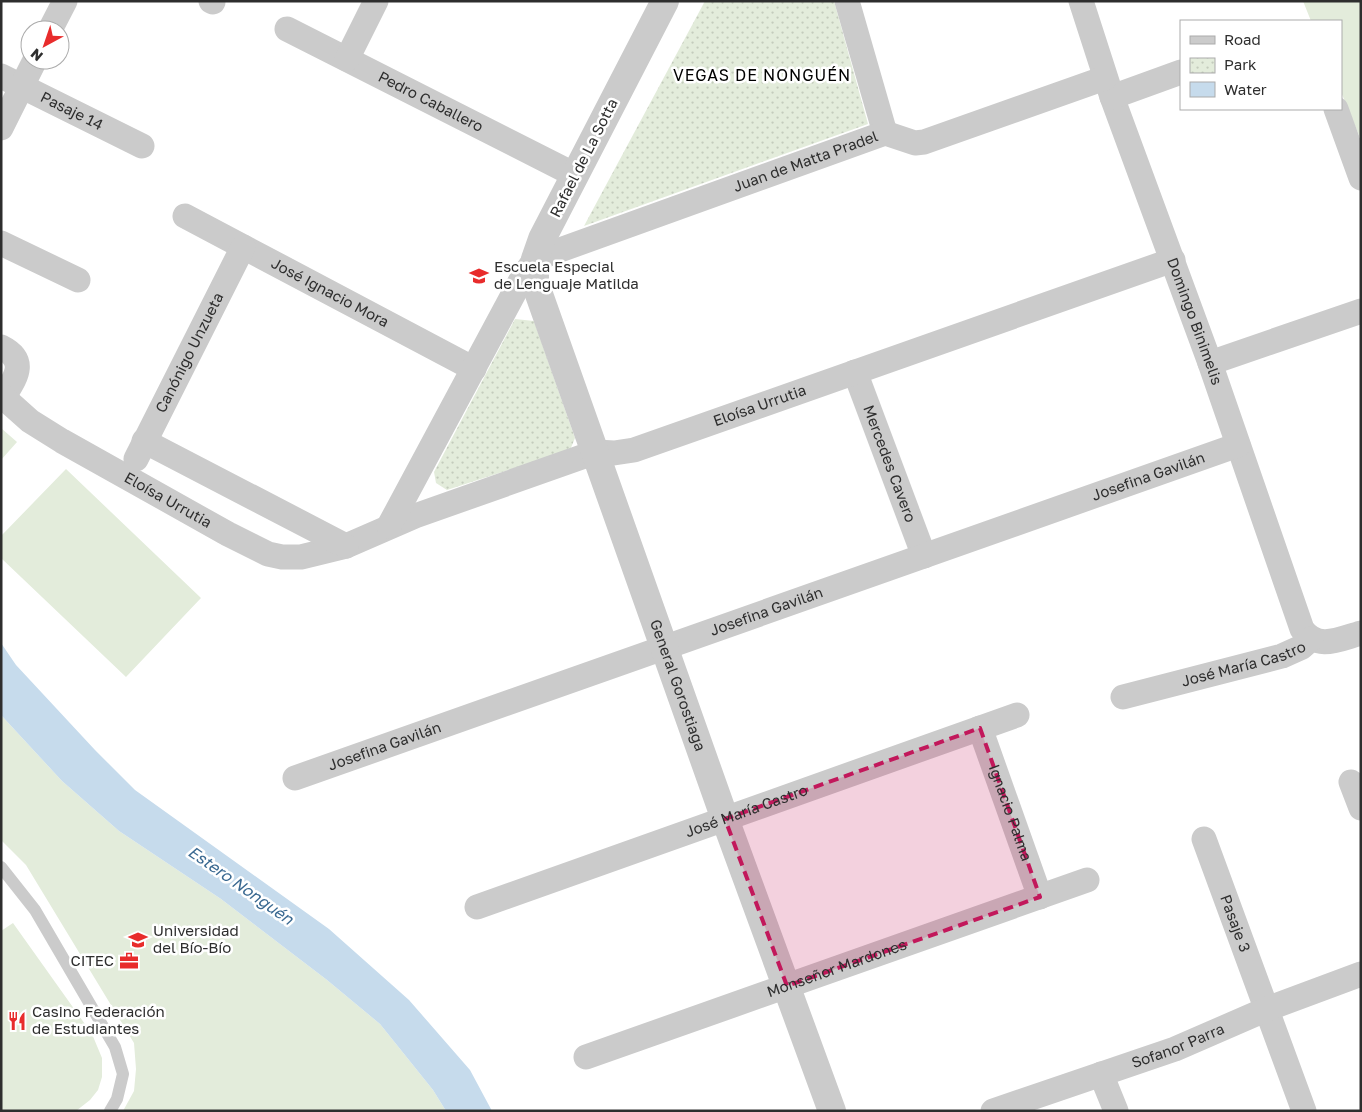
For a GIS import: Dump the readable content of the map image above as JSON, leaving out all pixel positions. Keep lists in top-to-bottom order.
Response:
{
  "streets": {
    "street": [
      "Pedro Caballero",
      "Pasaje 14",
      "Rafael de La Sotta",
      "Juan de Matta Pradel",
      "José Ignacio Mora",
      "Domingo Binimelis",
      "Canónigo Unzueta",
      "Eloísa Urrutia",
      "Mercedes Cavero",
      "Josefina Gavilán",
      "José María Castro",
      "General Gorostiaga",
      "Ignacio Palma",
      "Pasaje 3",
      "Monseñor Mardones",
      "Sofanor Parra"
    ]
  },
  "crossings": [
    ["Pedro Caballero", "Rafael de La Sotta"],
    ["Rafael de La Sotta", "Juan de Matta Pradel"],
    ["Rafael de La Sotta", "José Ignacio Mora"],
    ["Rafael de La Sotta", "Eloísa Urrutia"],
    ["Rafael de La Sotta", "General Gorostiaga"],
    ["Juan de Matta Pradel", "Domingo Binimelis"],
    ["Juan de Matta Pradel", "General Gorostiaga"],
    ["José Ignacio Mora", "Canónigo Unzueta"],
    ["Domingo Binimelis", "Eloísa Urrutia"],
    ["Domingo Binimelis", "Josefina Gavilán"],
    ["Domingo Binimelis", "José María Castro"],
    ["Canónigo Unzueta", "Eloísa Urrutia"],
    ["Eloísa Urrutia", "Mercedes Cavero"],
    ["Eloísa Urrutia", "General Gorostiaga"],
    ["Mercedes Cavero", "Josefina Gavilán"],
    ["Josefina Gavilán", "General Gorostiaga"],
    ["José María Castro", "General Gorostiaga"],
    ["José María Castro", "Ignacio Palma"],
    ["General Gorostiaga", "Monseñor Mardones"],
    ["Ignacio Palma", "Monseñor Mardones"],
    ["Pasaje 3", "Sofanor Parra"]
  ],
  "districts": ["VEGAS DE NONGUÉN"],
  "water": ["Estero Nonguén"],
  "places": {
    "school or university": ["Escuela Especial de Lenguaje Matilda", "Universidad del Bío-Bío"],
    "office": ["CITEC"],
    "restaurant": ["Casino Federación de Estudiantes"]
  },
  "legend": ["Road", "Park", "Water"],
  "north": "bottom left"
}
